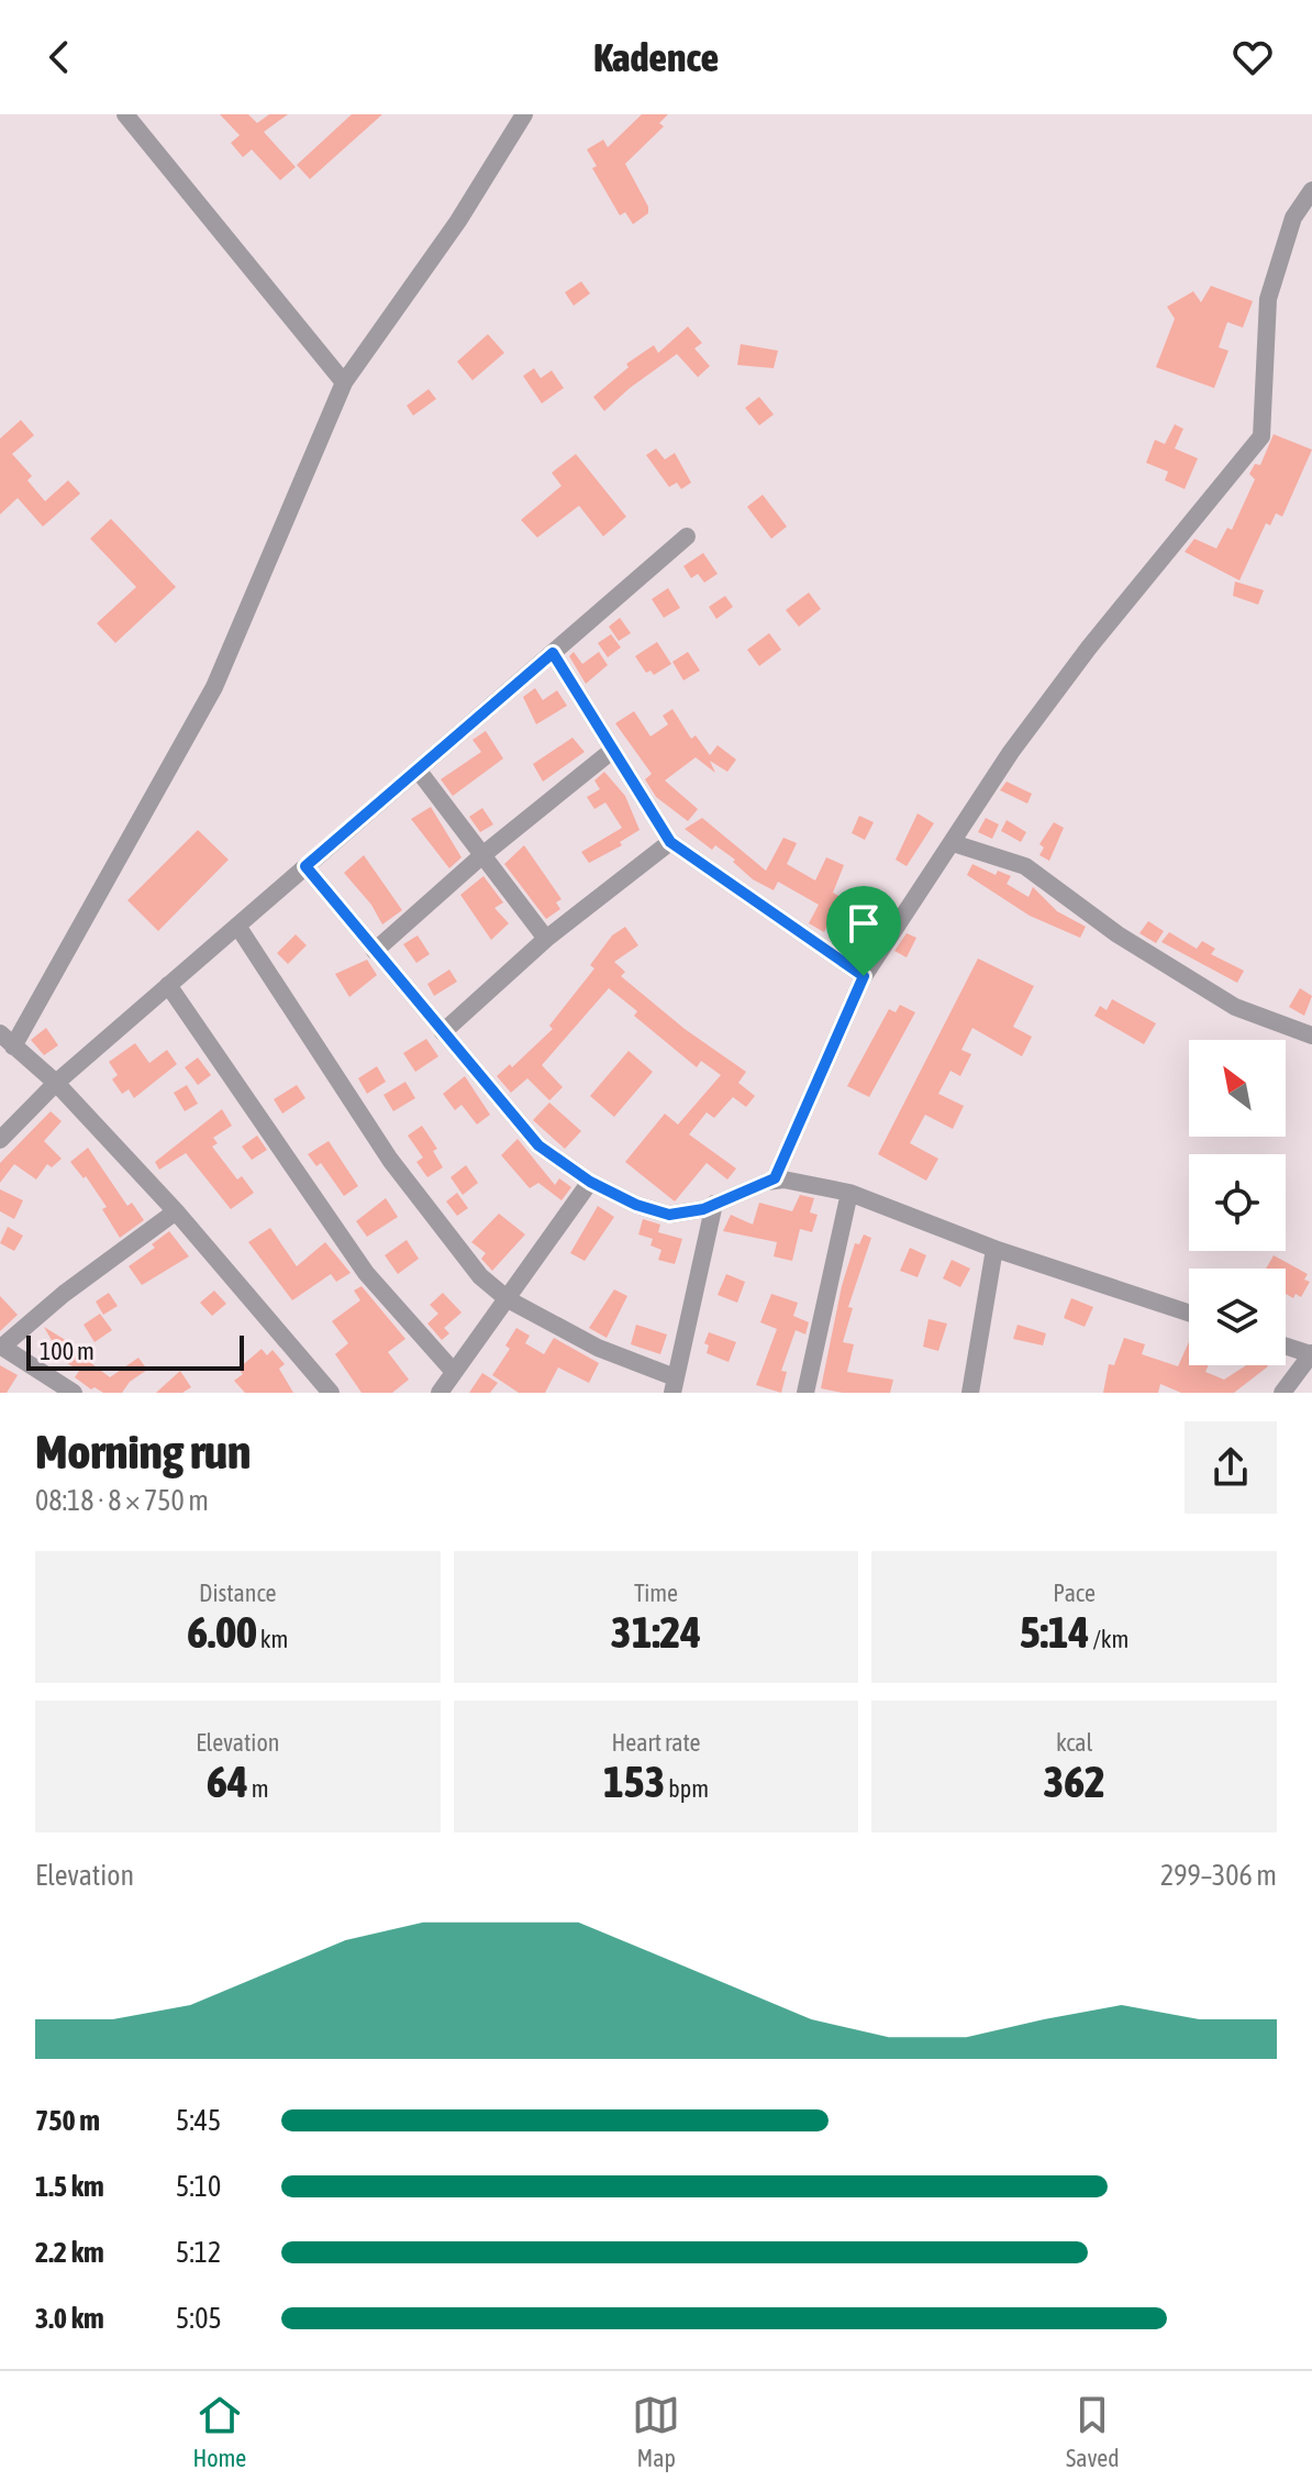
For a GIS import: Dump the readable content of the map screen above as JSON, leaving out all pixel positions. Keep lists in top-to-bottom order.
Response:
{
  "scale_bar": "100 m",
  "north": "top left",
  "page": {
    "header": "Kadence",
    "scale": "100 m",
    "heading": ["Morning run", "08:18 · 8 × 750 m"],
    "stats": [
      ["Distance", "6.00 km"],
      ["Time", "31:24"],
      ["Pace", "5:14 /km"],
      ["Elevation", "64 m"],
      ["Heart rate", "153 bpm"],
      ["kcal", "362"]
    ],
    "chart": ["Elevation", "299–306 m"],
    "list": [
      {
        "name": "750 m",
        "note": "5:45"
      },
      {
        "name": "1.5 km",
        "note": "5:10"
      },
      {
        "name": "2.2 km",
        "note": "5:12"
      },
      {
        "name": "3.0 km",
        "note": "5:05"
      }
    ],
    "tabs": ["Home", "Map", "Saved"]
  }
}
